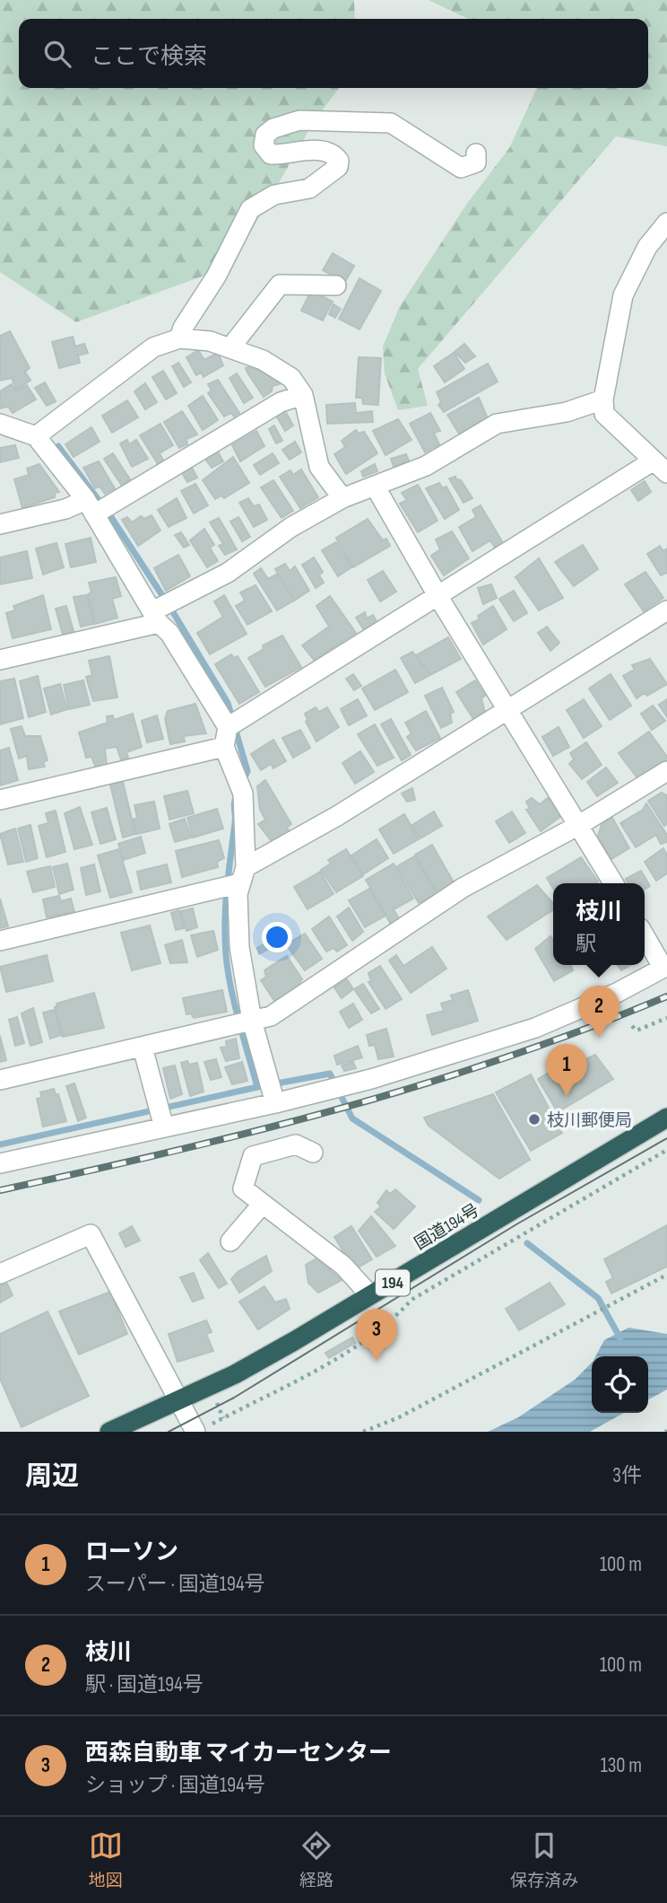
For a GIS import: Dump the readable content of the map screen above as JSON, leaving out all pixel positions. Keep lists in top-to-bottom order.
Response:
{
  "streets": {
    "highway": ["国道194号", "194"]
  },
  "places": ["枝川郵便局"],
  "page": {
    "search": "ここで検索",
    "popup": ["枝川", "駅"],
    "pins": ["2", "1", "3"],
    "heading": ["周辺", "3件"],
    "list": [
      {
        "mark": "1",
        "name": "ローソン",
        "note": "スーパー · 国道194号",
        "value": "100 m"
      },
      {
        "mark": "2",
        "name": "枝川",
        "note": "駅 · 国道194号",
        "value": "100 m"
      },
      {
        "mark": "3",
        "name": "西森自動車 マイカーセンター",
        "note": "ショップ · 国道194号",
        "value": "130 m"
      }
    ],
    "nav": ["地図", "経路", "保存済み"]
  }
}
